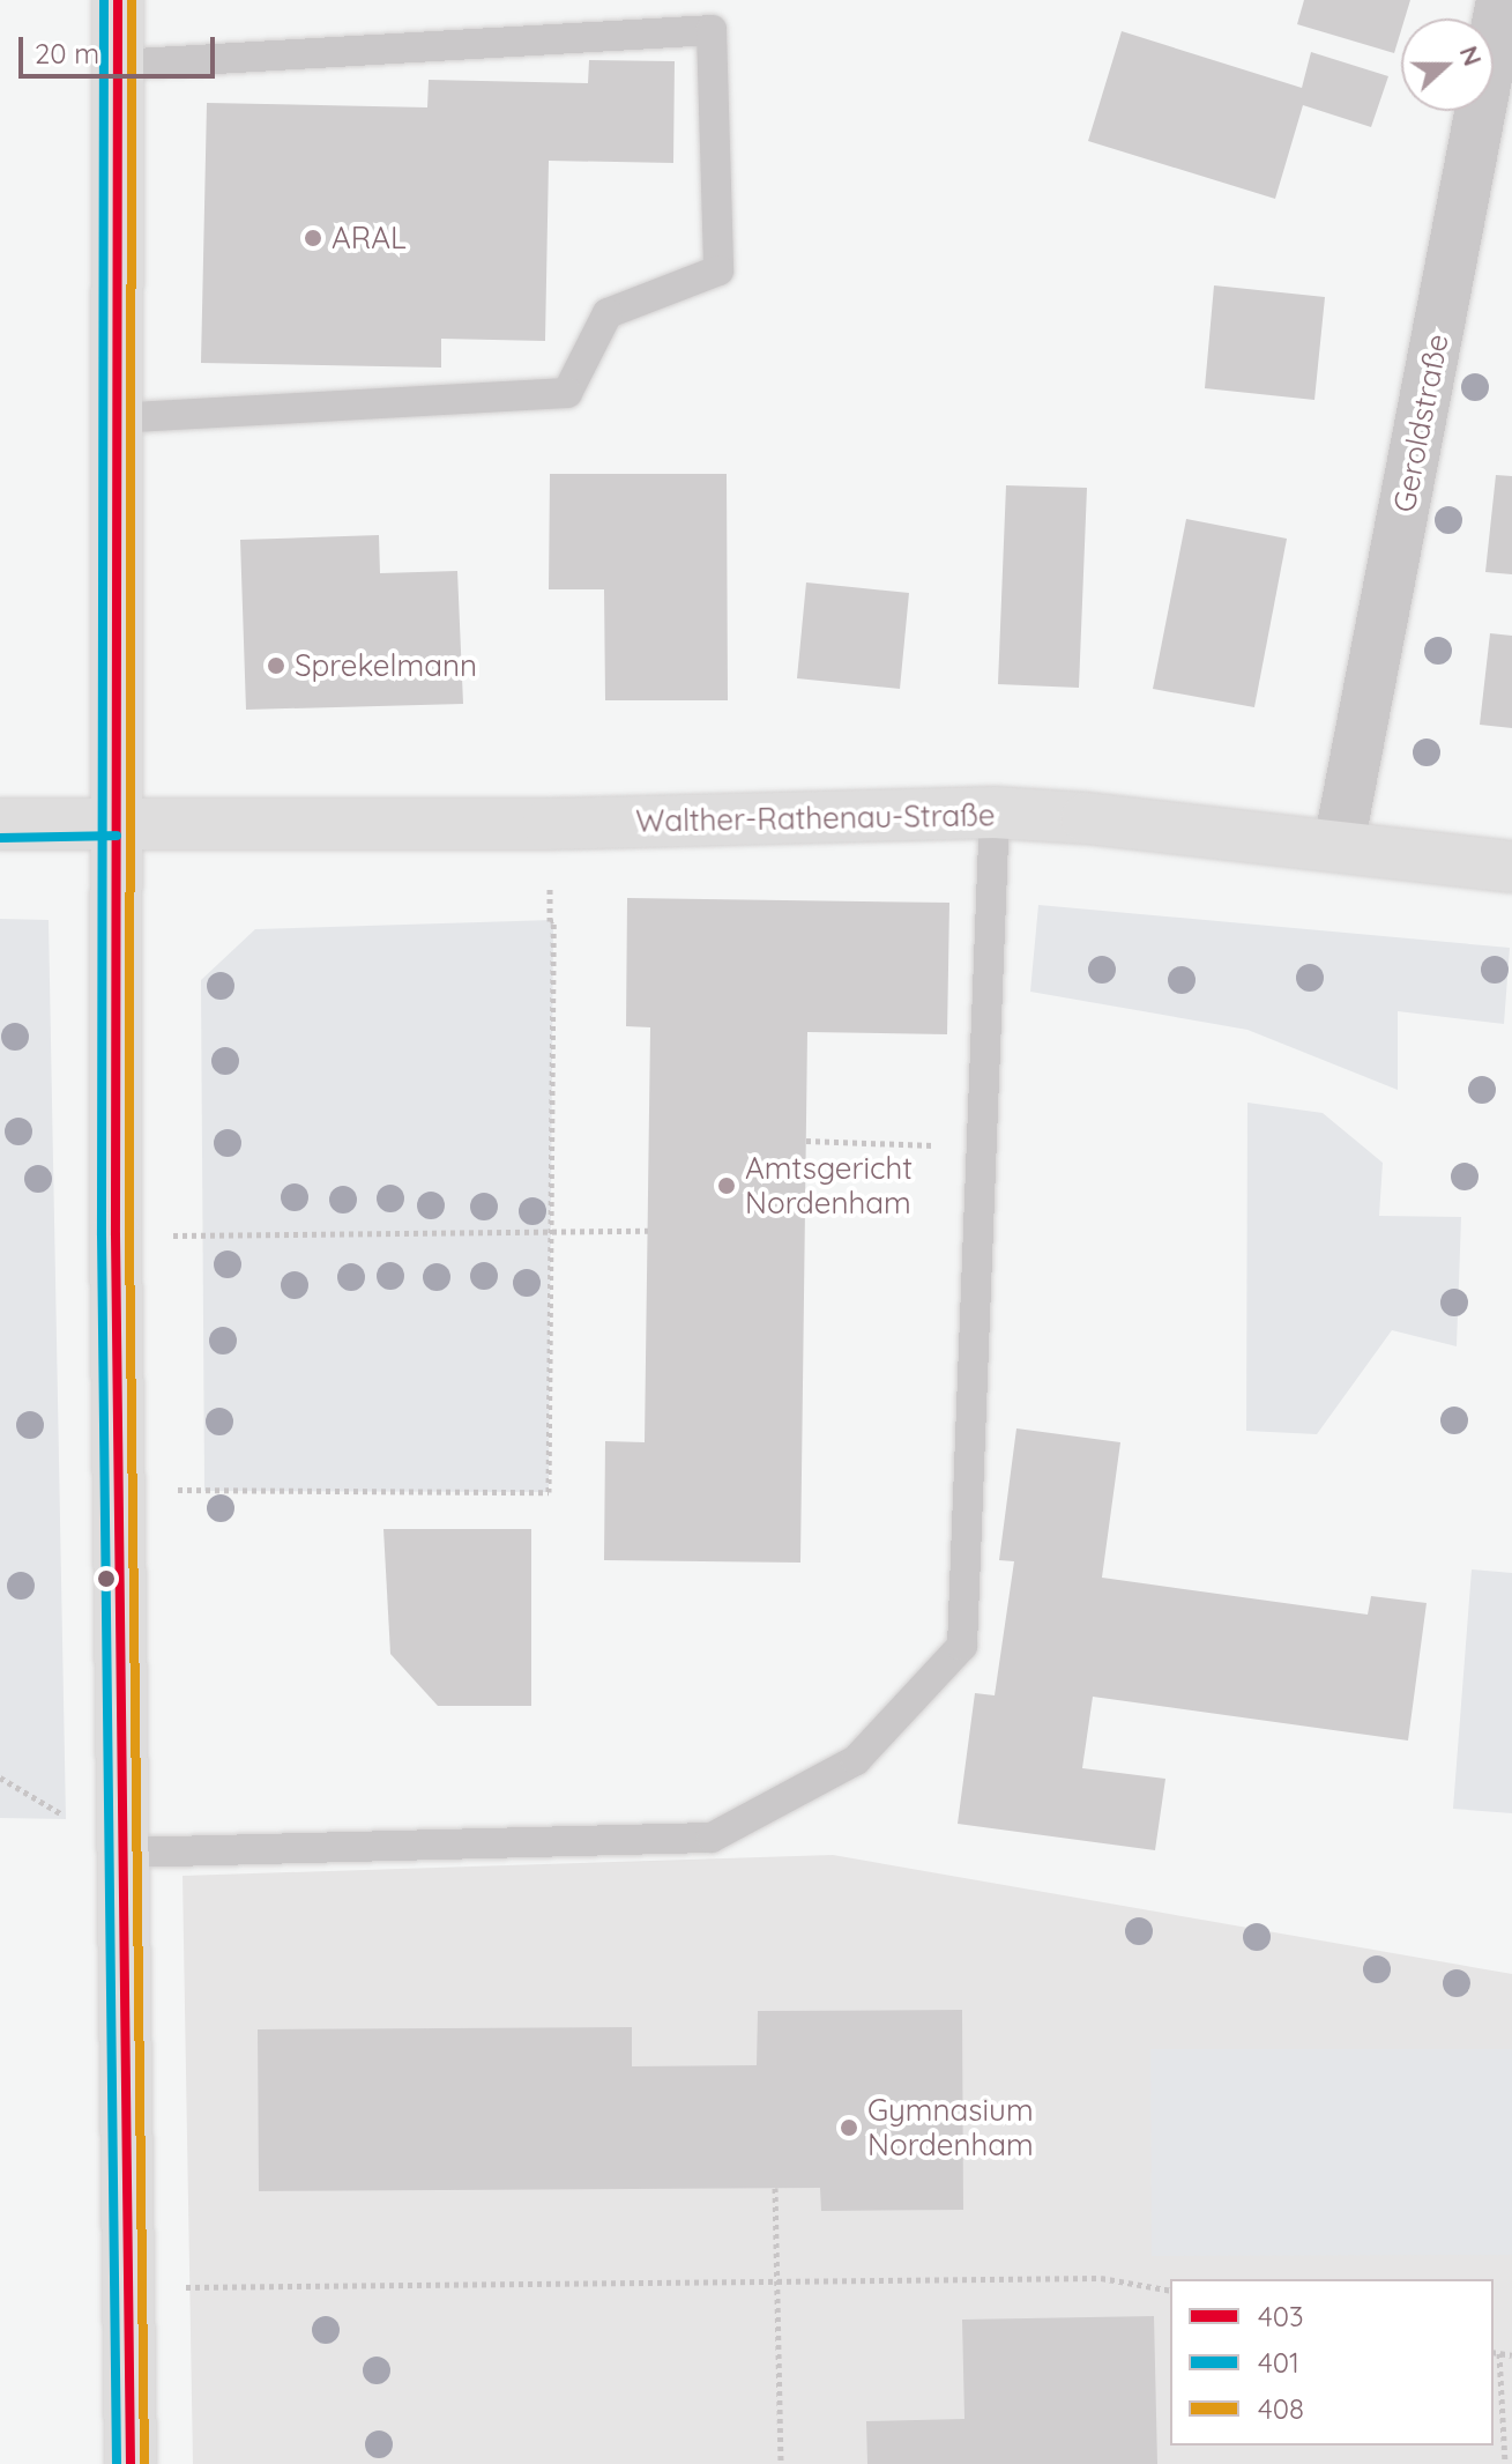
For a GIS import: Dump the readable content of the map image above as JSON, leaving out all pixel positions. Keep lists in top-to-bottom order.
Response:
{
  "streets": {
    "street": ["Geroldstraße", "Walther-Rathenau-Straße"]
  },
  "crossings": [
    ["Geroldstraße", "Walther-Rathenau-Straße"]
  ],
  "places": [
    "ARAL",
    "Sprekelmann",
    "Amtsgericht Nordenham",
    "Gymnasium Nordenham"
  ],
  "lines": ["transit line 403", "transit line 401", "transit line 408"],
  "legend": ["403", "401", "408"],
  "scale_bar": "20 m",
  "north": "right"
}
